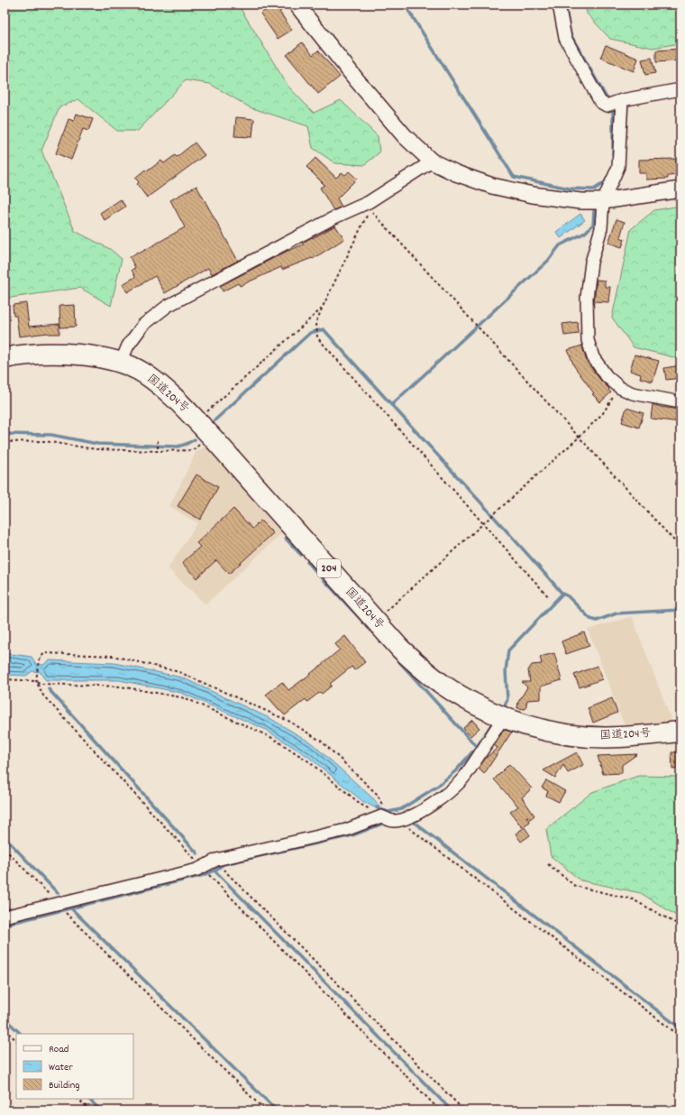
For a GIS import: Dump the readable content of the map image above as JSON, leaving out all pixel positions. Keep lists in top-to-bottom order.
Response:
{
  "streets": {
    "highway": ["国道204号", "204"]
  },
  "legend": ["Road", "Water", "Building"]
}
